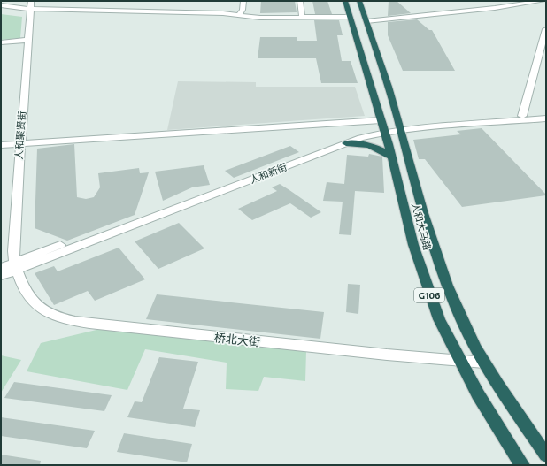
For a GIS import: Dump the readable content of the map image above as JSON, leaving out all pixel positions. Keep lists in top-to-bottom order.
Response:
{
  "streets": {
    "highway": ["人和大马路", "G106"],
    "street": ["人和聚贤街", "人和新街", "桥北大街"]
  },
  "crossings": [
    ["人和聚贤街", "人和新街"],
    ["人和聚贤街", "桥北大街"],
    ["人和新街", "人和大马路"],
    ["人和新街", "桥北大街"],
    ["人和大马路", "桥北大街"]
  ]
}
